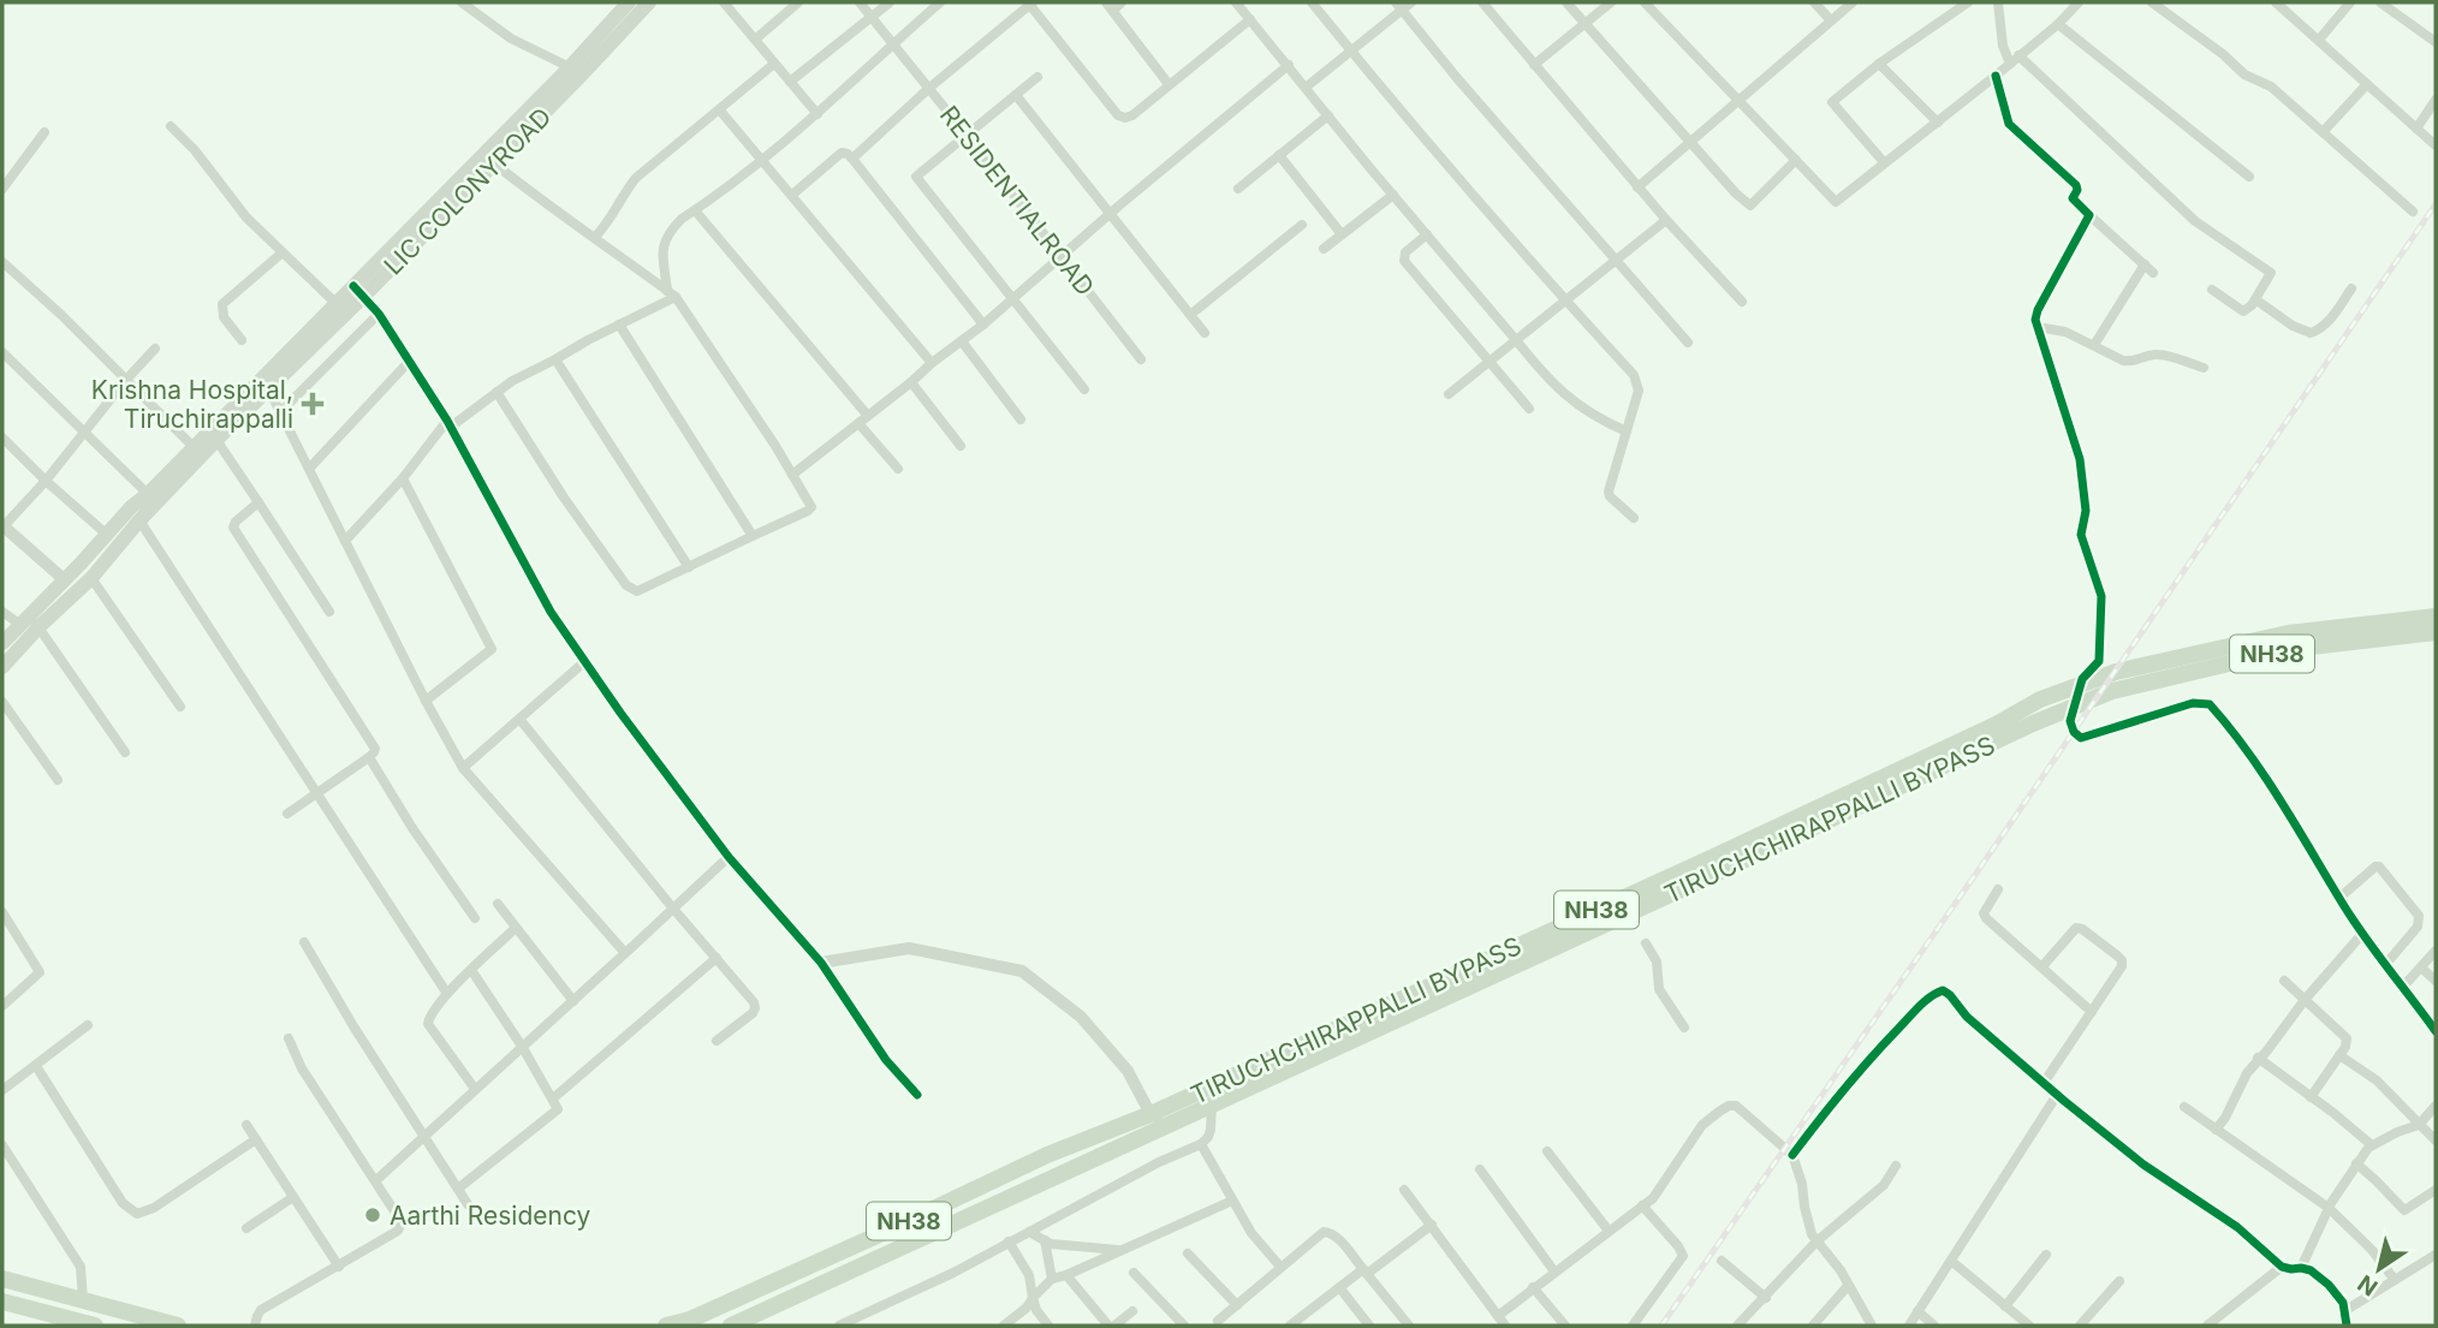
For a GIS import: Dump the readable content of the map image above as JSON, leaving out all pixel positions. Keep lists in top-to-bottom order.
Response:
{
  "streets": {
    "highway": ["NH38", "TIRUCHCHIRAPPALLI BYPASS"],
    "main road": ["LIC COLONYROAD"],
    "street": ["RESIDENTIALROAD"]
  },
  "places": {
    "health": ["Krishna Hospital, Tiruchirappalli"],
    "other": ["Aarthi Residency"]
  },
  "north": "bottom left"
}
